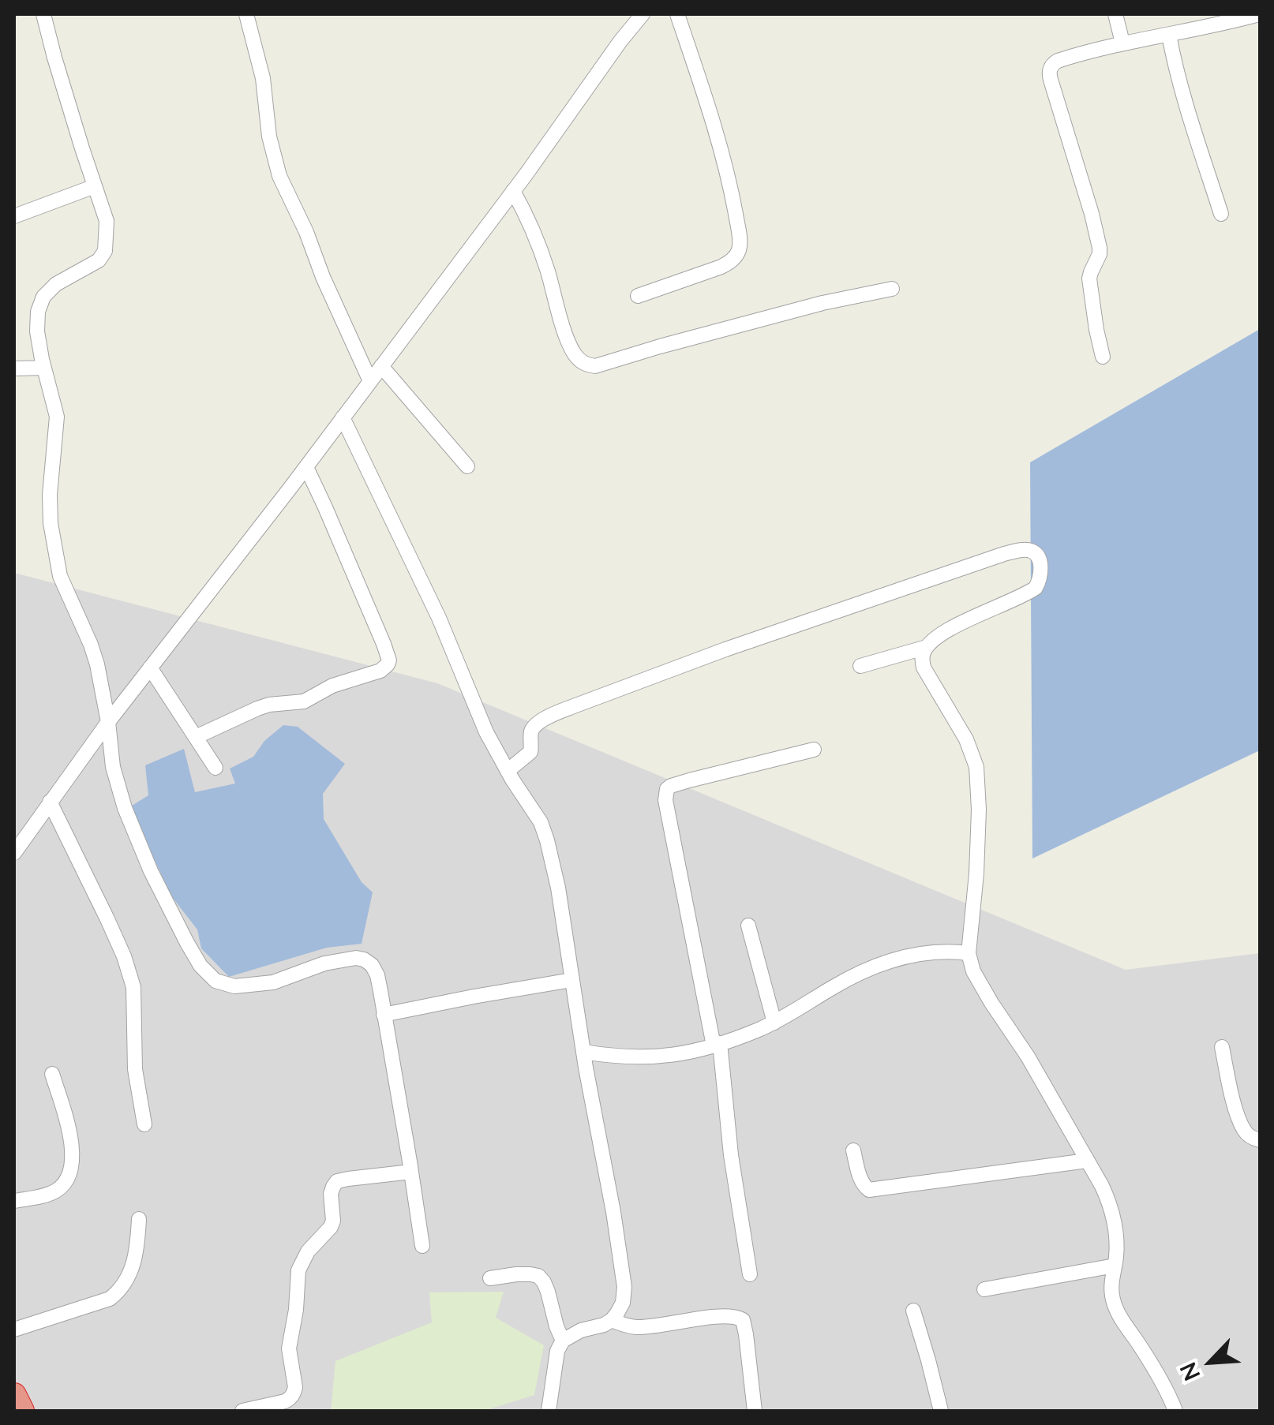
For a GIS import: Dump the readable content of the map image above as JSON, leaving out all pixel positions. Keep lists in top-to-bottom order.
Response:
{
  "north": "bottom left"
}
